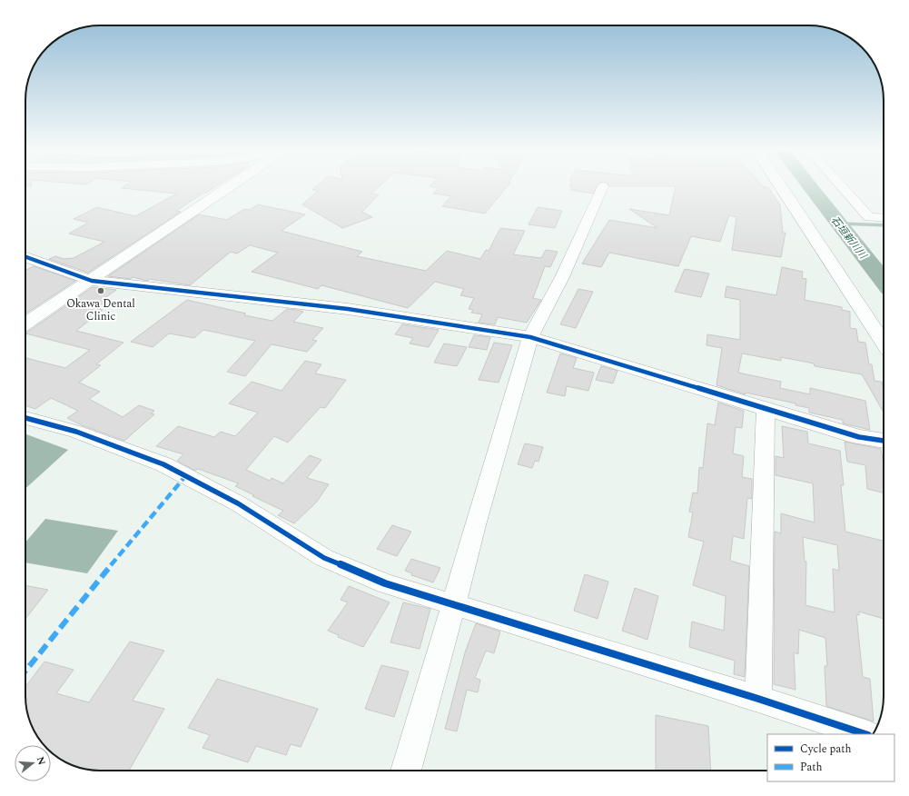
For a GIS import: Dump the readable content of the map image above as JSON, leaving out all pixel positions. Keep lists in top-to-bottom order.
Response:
{
  "water": ["石垣新川川"],
  "places": ["Okawa Dental Clinic"],
  "legend": ["Cycle path", "Path"],
  "north": "right"
}
